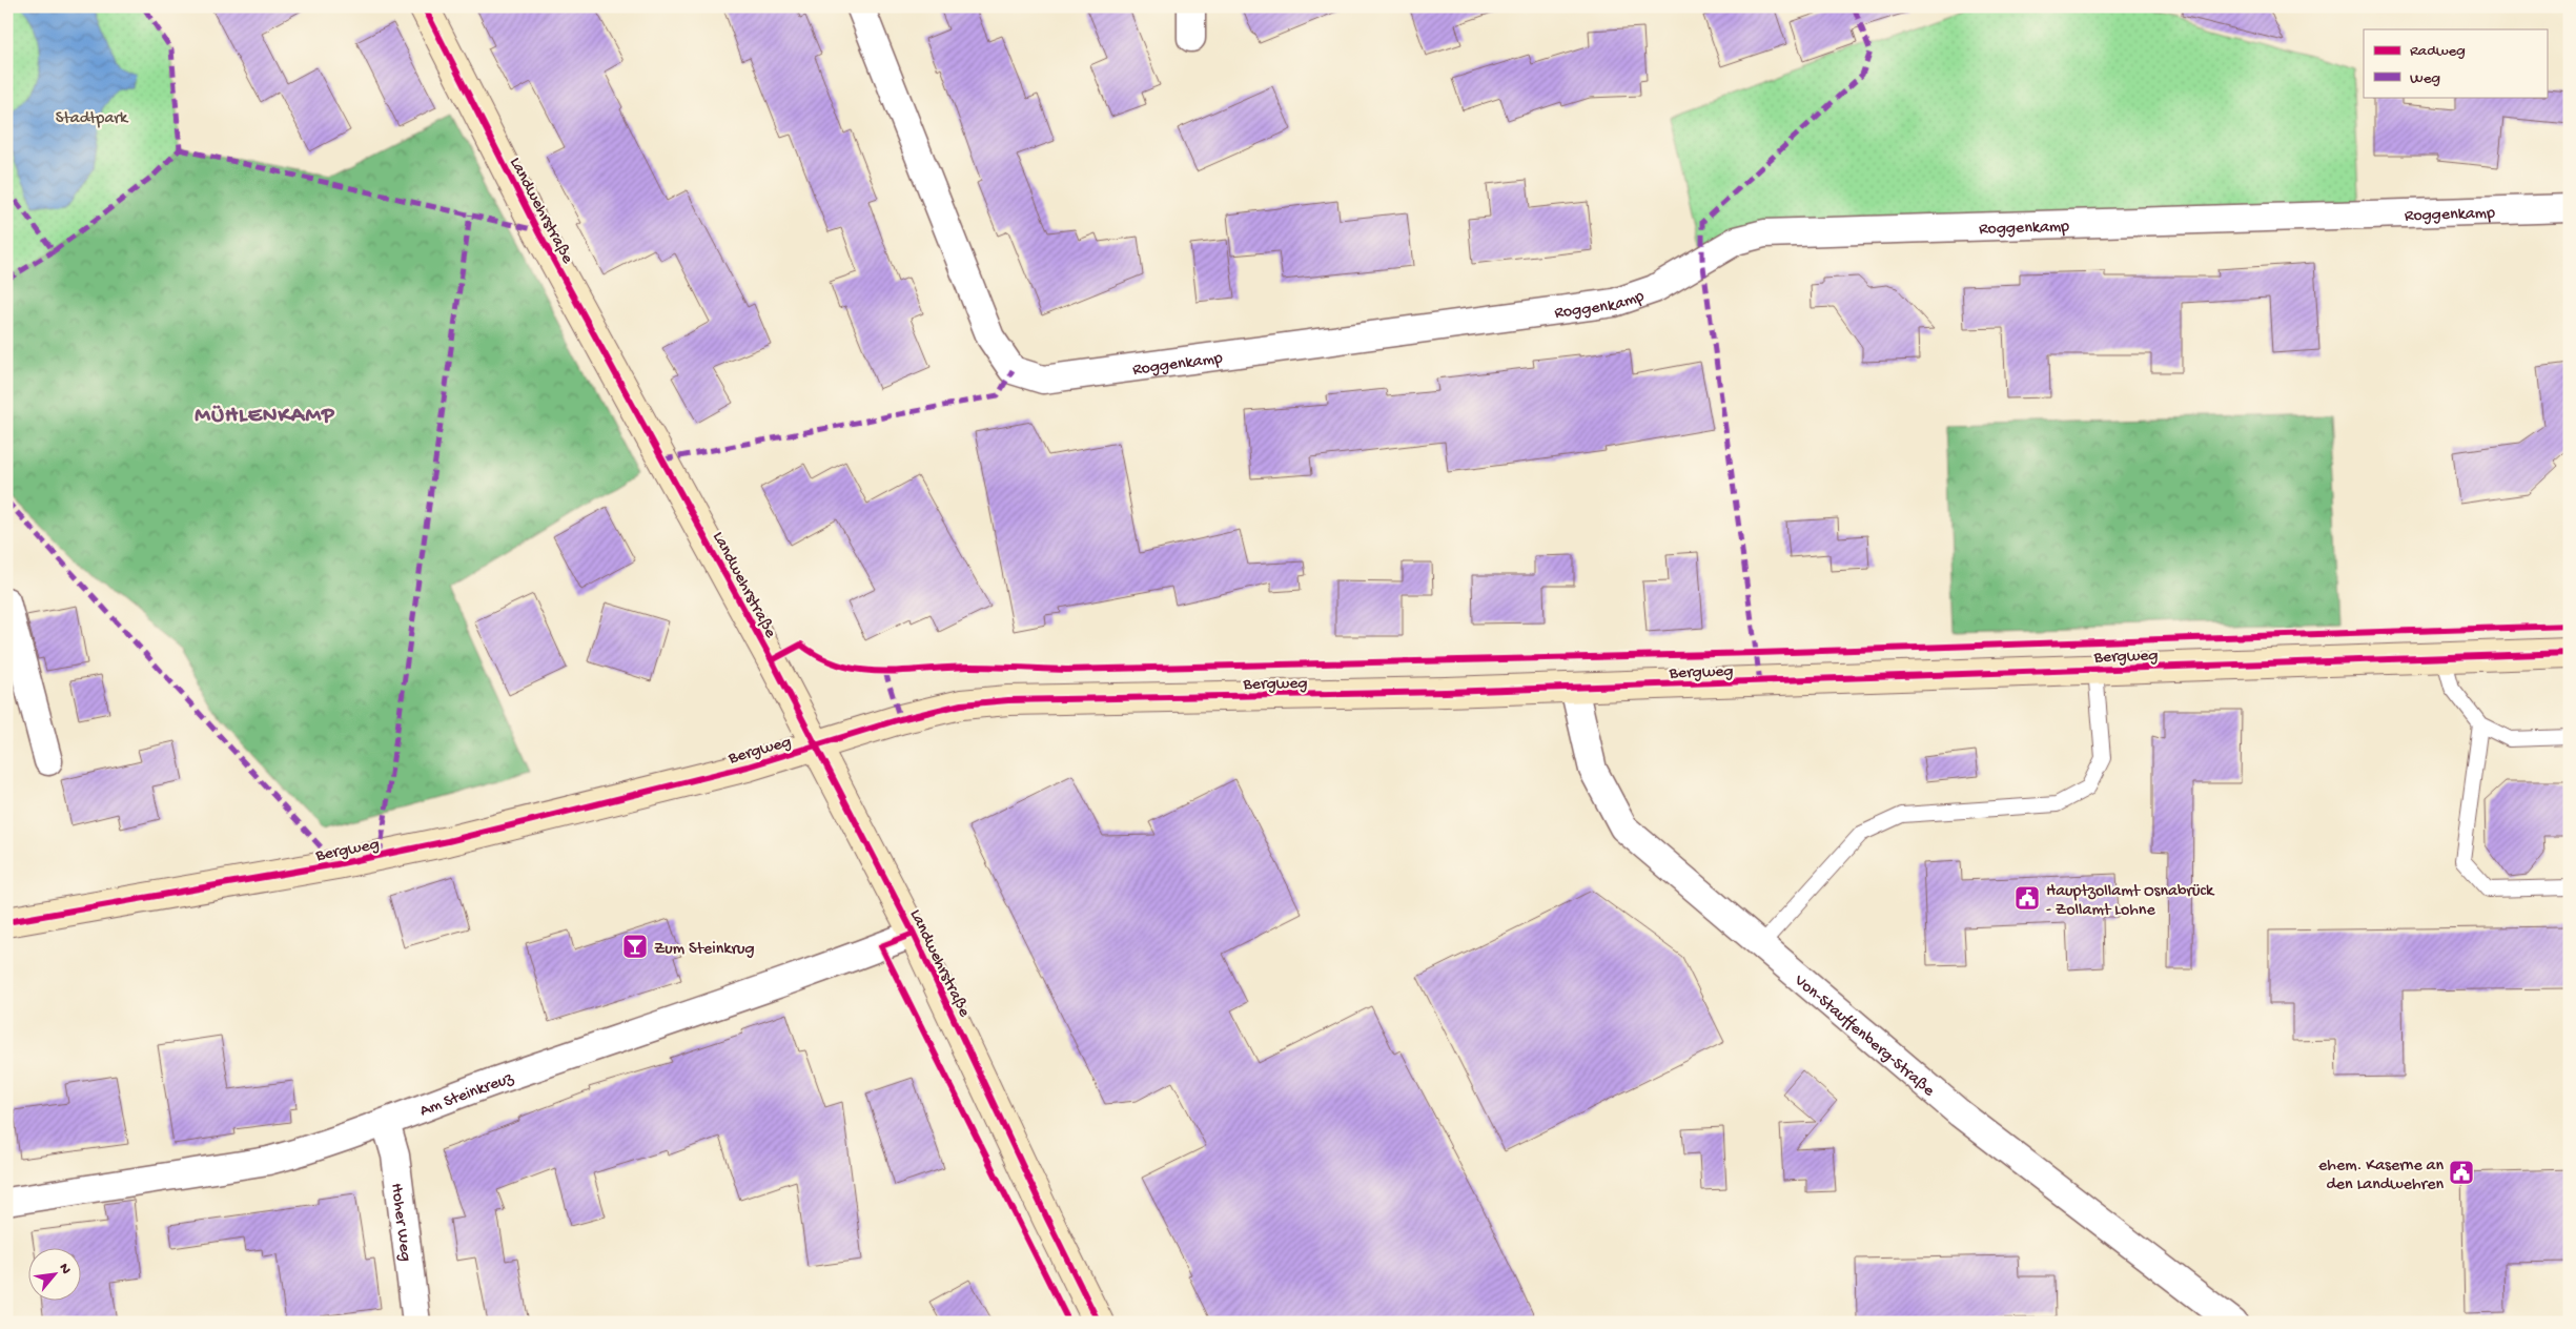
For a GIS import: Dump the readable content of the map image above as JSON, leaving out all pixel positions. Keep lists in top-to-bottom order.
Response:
{
  "streets": {
    "main road": ["Landwehrstraße", "Bergweg"],
    "street": [
      "Roggenkamp",
      "Von-Stauffenberg-Straße",
      "Am Steinkreuz",
      "Hoher Weg"
    ]
  },
  "crossings": [
    ["Landwehrstraße", "Bergweg"],
    ["Landwehrstraße", "Am Steinkreuz"],
    ["Bergweg", "Von-Stauffenberg-Straße"],
    ["Am Steinkreuz", "Hoher Weg"]
  ],
  "districts": ["MÜHLENKAMP"],
  "parks": ["Stadtpark"],
  "places": {
    "public building": ["Hauptzollamt Osnabrück - Zollamt Lohne", "ehem. Kaserne an den Landwehren"],
    "bar": ["Zum Steinkrug"]
  },
  "legend": ["Radweg", "Weg"],
  "north": "top right"
}
